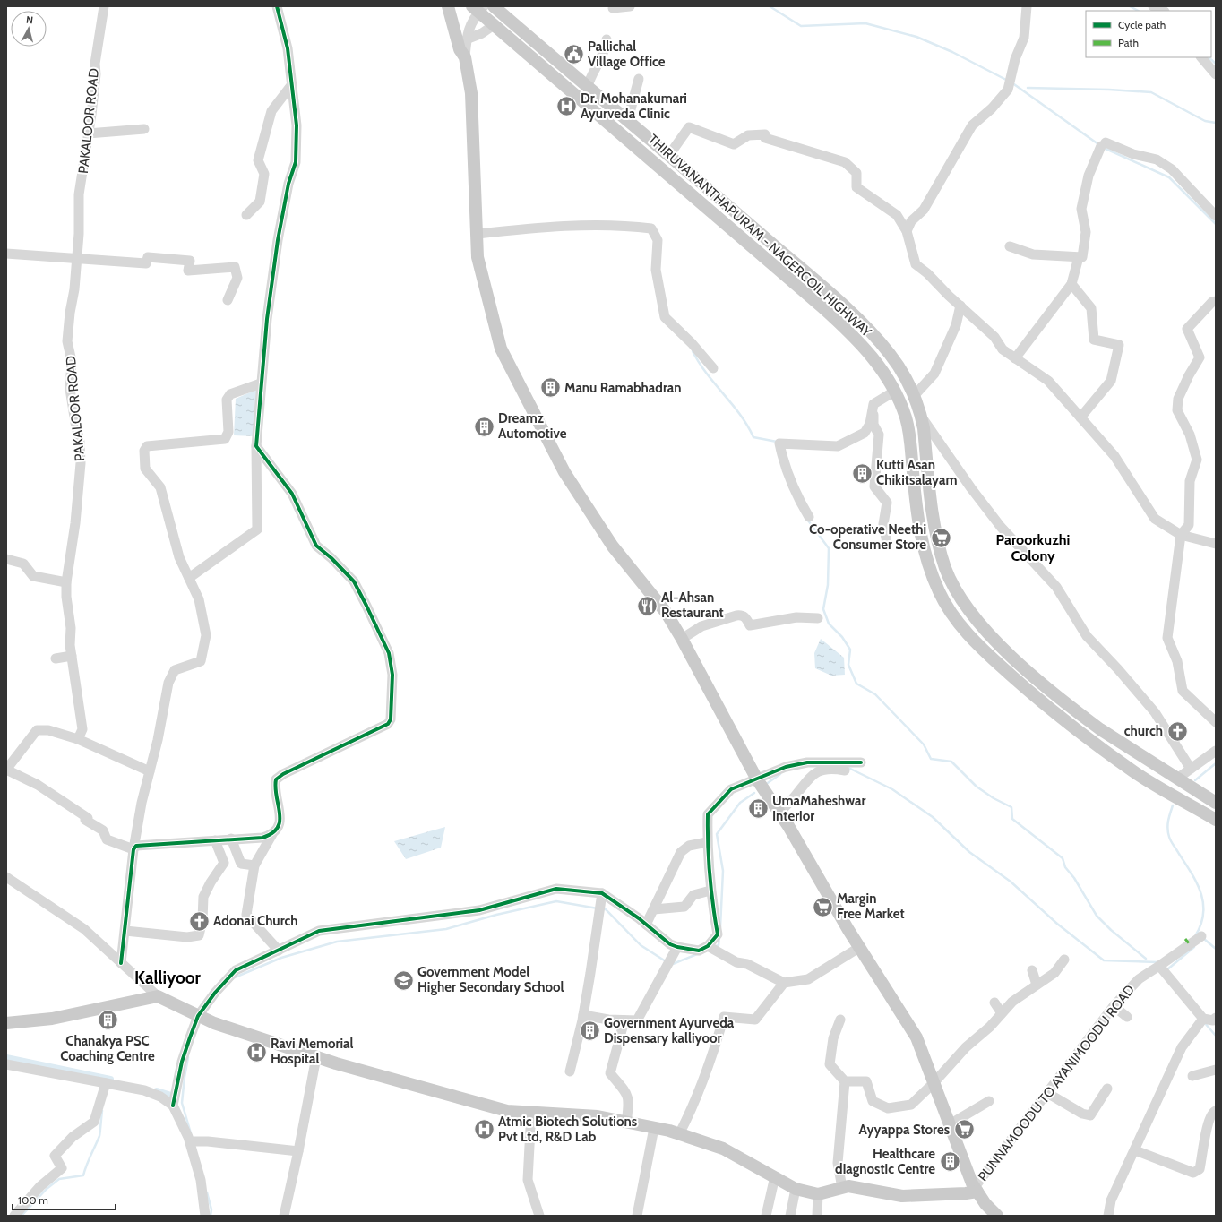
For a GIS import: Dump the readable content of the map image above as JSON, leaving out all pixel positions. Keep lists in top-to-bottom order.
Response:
{
  "streets": {
    "main road": ["THIRUVANANTHAPURAM - NAGERCOIL HIGHWAY"],
    "street": ["PAKALOOR ROAD", "PUNNAMOODU TO AYANIMOODU ROAD"]
  },
  "districts": ["Paroorkuzhi Colony", "Kalliyoor"],
  "places": {
    "public building": ["Pallichal Village Office"],
    "hospital": ["Dr. Mohanakumari Ayurveda Clinic", "Ravi Memorial Hospital", "Atmic Biotech Solutions Pvt Ltd, R&D Lab"],
    "building": [
      "Manu Ramabhadran",
      "Dreamz Automotive",
      "Kutti Asan Chikitsalayam",
      "UmaMaheshwar Interior",
      "Chanakya PSC Coaching Centre",
      "Government Ayurveda Dispensary kalliyoor",
      "Healthcare diagnostic Centre"
    ],
    "supermarket": ["Co-operative Neethi Consumer Store", "Margin Free Market", "Ayyappa Stores"],
    "restaurant": ["Al-Ahsan Restaurant"],
    "church": ["church", "Adonai Church"],
    "school or university": ["Government Model Higher Secondary School"]
  },
  "legend": ["Cycle path", "Path"],
  "scale_bar": "100 m",
  "north": "top"
}
